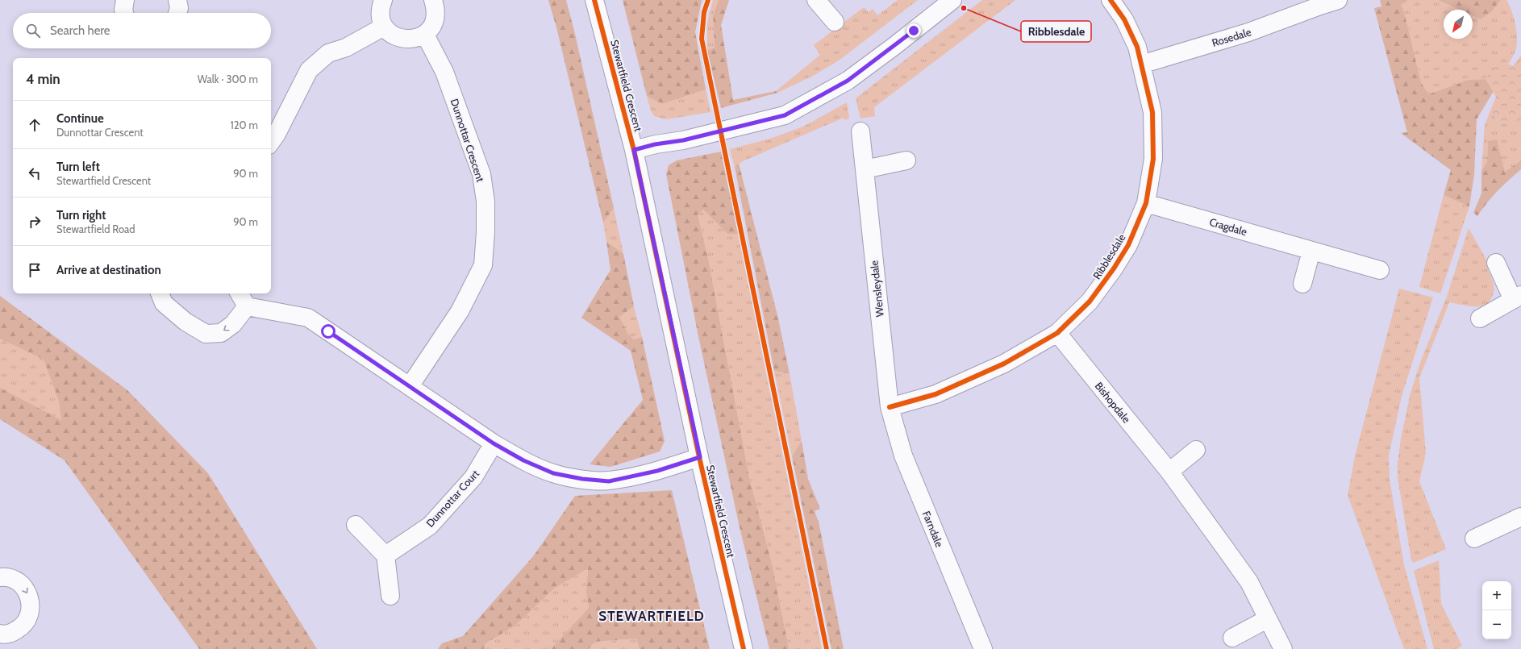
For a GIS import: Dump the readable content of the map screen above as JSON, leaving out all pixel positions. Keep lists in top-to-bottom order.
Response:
{
  "streets": {
    "street": [
      "Rosedale",
      "Stewartfield Crescent",
      "Dunnottar Crescent",
      "Cragdale",
      "Ribblesdale",
      "Wensleydale",
      "Bishopdale",
      "Dunnottar Court",
      "Farndale"
    ]
  },
  "crossings": [
    ["Rosedale", "Ribblesdale"],
    ["Cragdale", "Ribblesdale"],
    ["Ribblesdale", "Wensleydale"],
    ["Ribblesdale", "Bishopdale"],
    ["Ribblesdale", "Farndale"],
    ["Wensleydale", "Farndale"]
  ],
  "districts": ["STEWARTFIELD"],
  "places": ["Ribblesdale"],
  "north": "bottom left",
  "page": {
    "search": "Search here",
    "heading": ["4 min", "Walk · 300 m"],
    "list": [
      ["Continue", "Dunnottar Crescent", "120 m"],
      ["Turn left", "Stewartfield Crescent", "90 m"],
      ["Turn right", "Stewartfield Road", "90 m"],
      "Arrive at destination"
    ],
    "map_buttons": ["+", "−"]
  }
}
